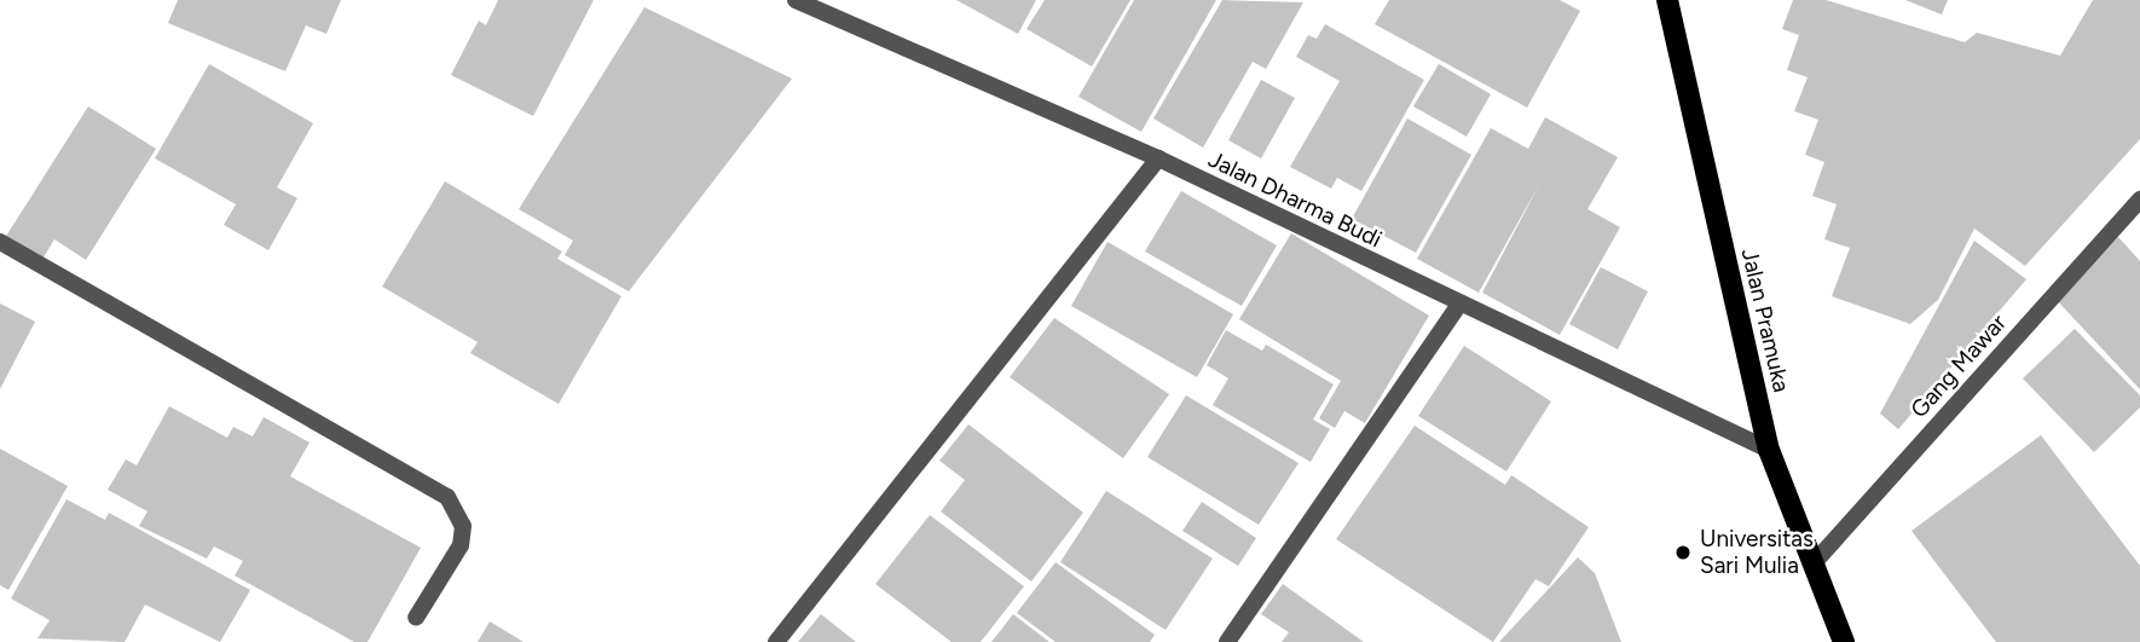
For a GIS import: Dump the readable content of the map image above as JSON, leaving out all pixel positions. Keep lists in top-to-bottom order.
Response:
{
  "streets": {
    "main road": ["Jalan Pramuka"],
    "street": ["Jalan Dharma Budi", "Gang Mawar"]
  },
  "crossings": [
    ["Jalan Dharma Budi", "Jalan Pramuka"],
    ["Jalan Pramuka", "Gang Mawar"]
  ],
  "places": ["Universitas Sari Mulia"]
}
